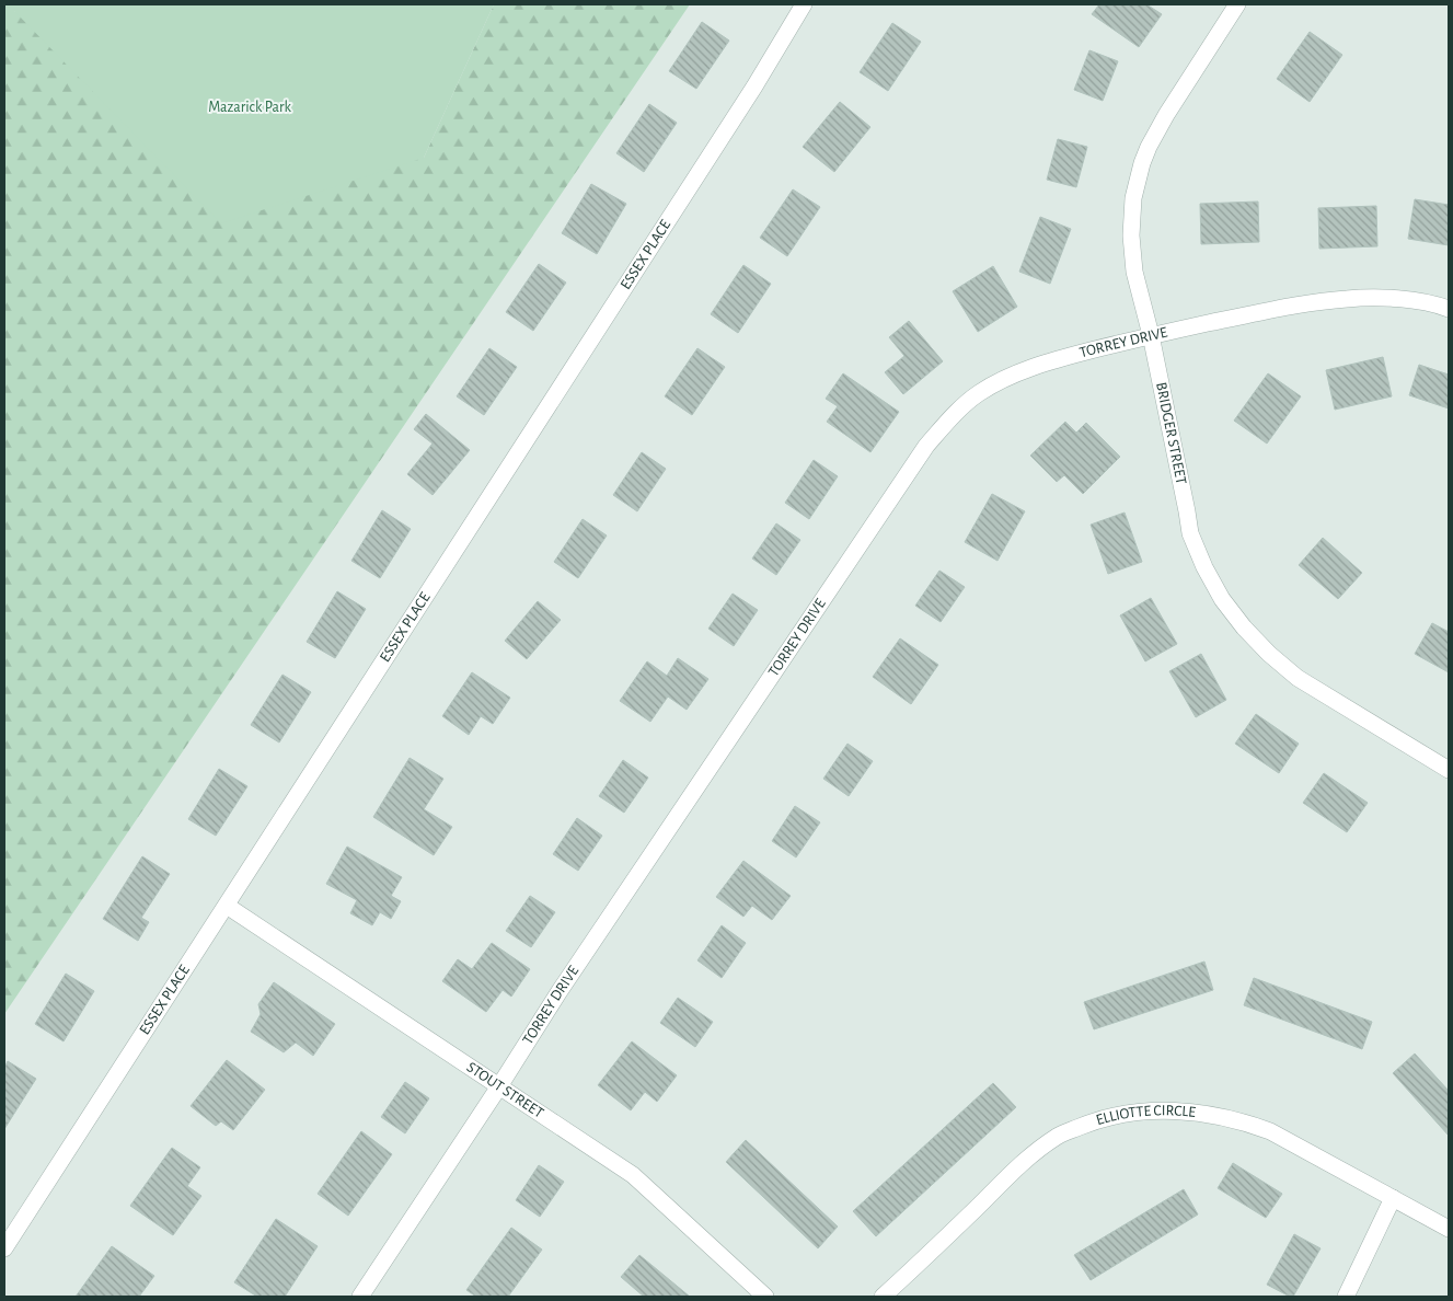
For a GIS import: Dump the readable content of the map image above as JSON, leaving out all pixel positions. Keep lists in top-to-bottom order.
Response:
{
  "streets": {
    "street": [
      "ESSEX PLACE",
      "TORREY DRIVE",
      "BRIDGER STREET",
      "STOUT STREET",
      "ELLIOTTE CIRCLE"
    ]
  },
  "crossings": [
    ["ESSEX PLACE", "STOUT STREET"],
    ["TORREY DRIVE", "BRIDGER STREET"],
    ["TORREY DRIVE", "STOUT STREET"]
  ],
  "parks": ["Mazarick Park"]
}
